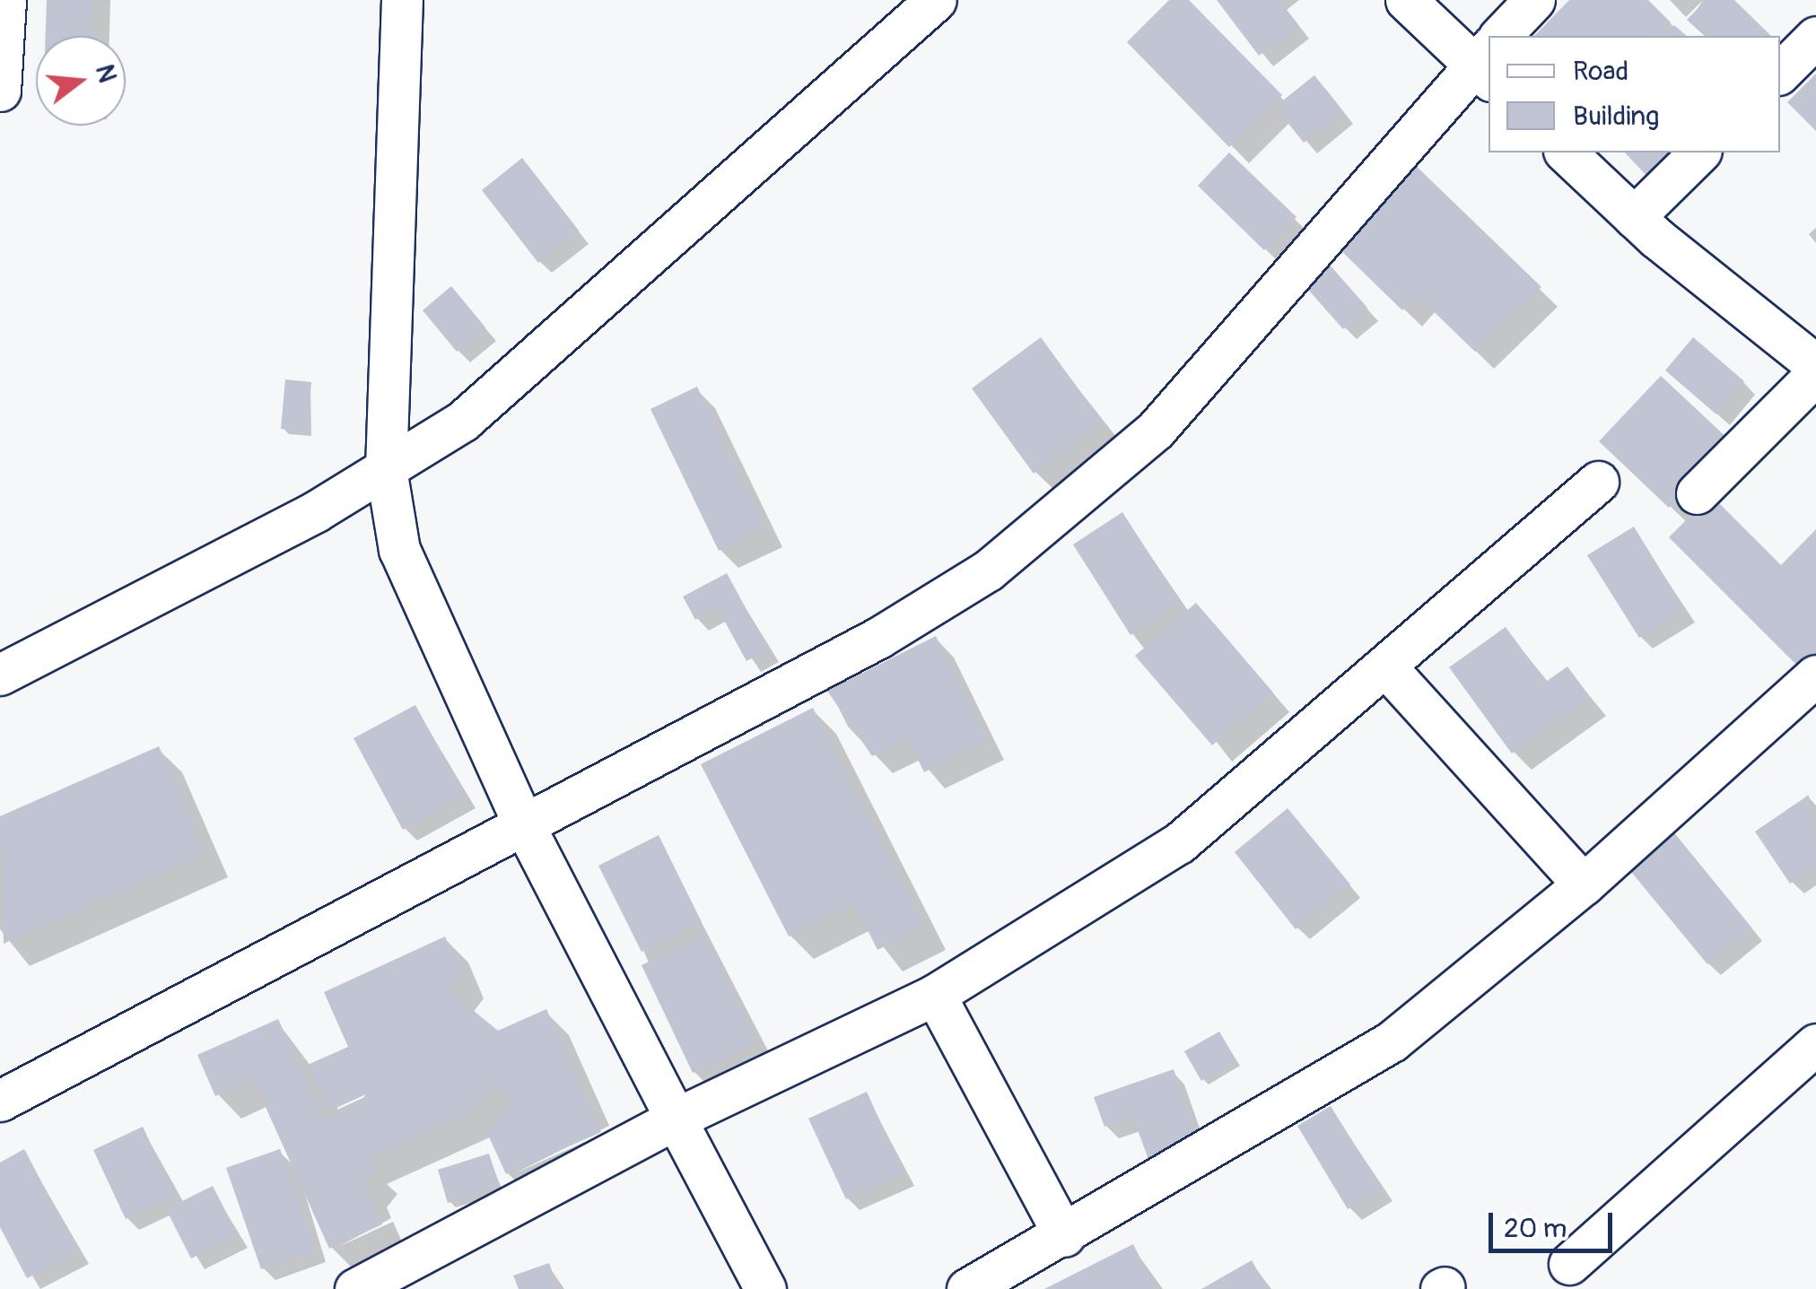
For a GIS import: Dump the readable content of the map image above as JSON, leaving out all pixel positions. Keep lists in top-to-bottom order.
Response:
{
  "legend": ["Road", "Building"],
  "scale_bar": "20 m",
  "north": "right"
}
